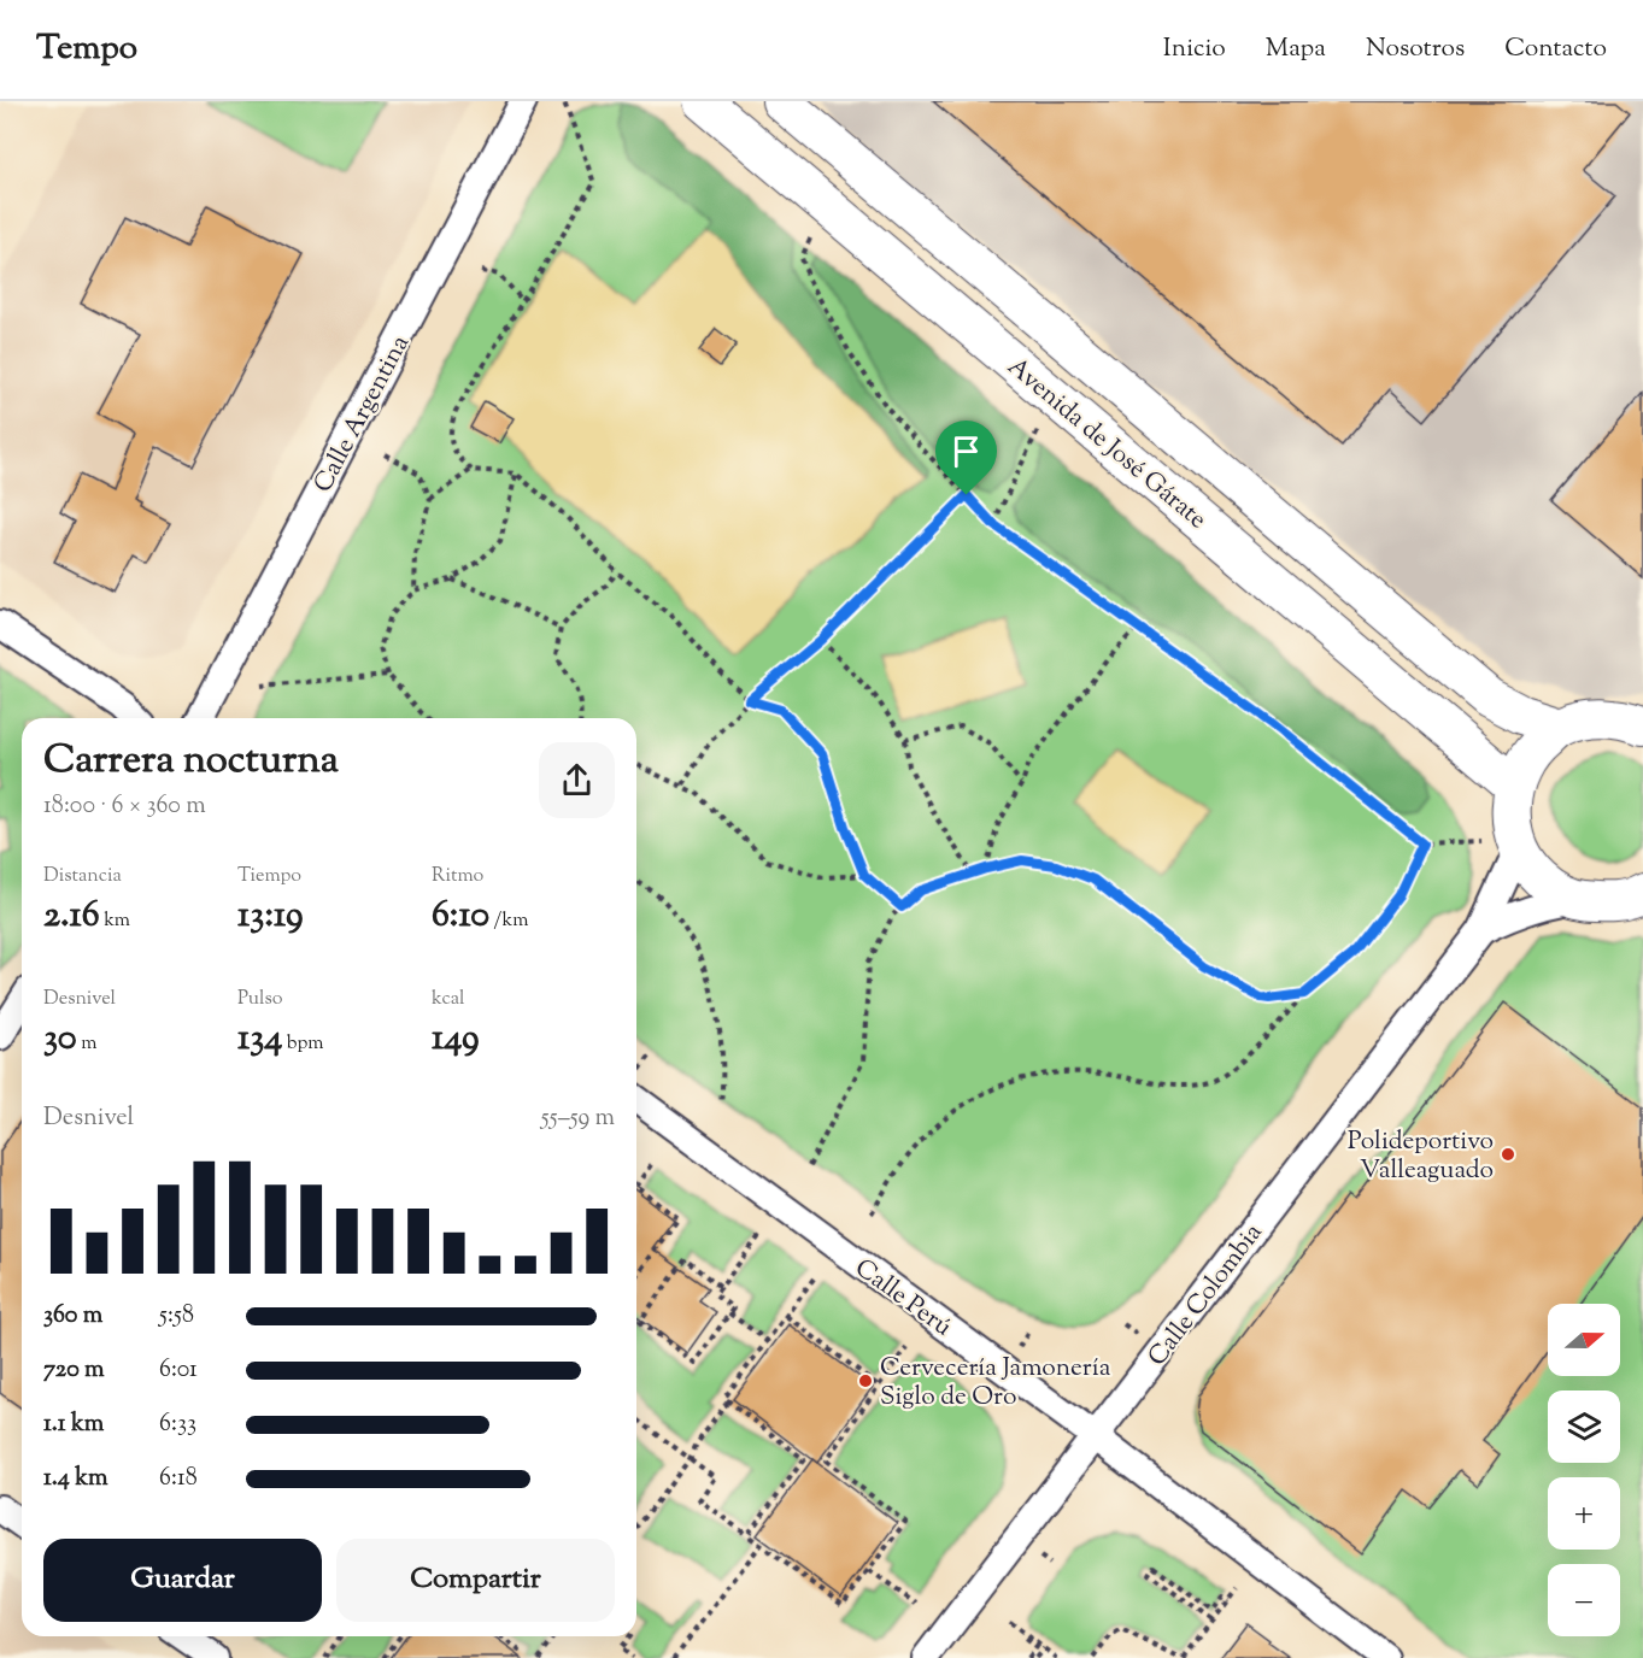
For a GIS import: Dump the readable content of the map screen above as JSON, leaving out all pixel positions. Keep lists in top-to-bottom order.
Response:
{
  "streets": {
    "main road": ["Avenida de José Gárate"],
    "street": ["Calle Argentina", "Calle Colombia", "Calle Perú"]
  },
  "crossings": [
    ["Calle Colombia", "Calle Perú"]
  ],
  "places": ["Polideportivo Valleaguado", "Cervecería Jamonería Siglo de Oro"],
  "north": "right",
  "page": {
    "header": "Tempo",
    "nav": [
      "Inicio",
      "Mapa",
      "Nosotros",
      "Contacto"
    ],
    "heading": ["Carrera nocturna", "18:00 · 6 × 360 m"],
    "stats": [
      ["Distancia", "2.16 km"],
      ["Tiempo", "13:19"],
      ["Ritmo", "6:10 /km"],
      ["Desnivel", "30 m"],
      ["Pulso", "134 bpm"],
      ["kcal", "149"]
    ],
    "chart": ["Desnivel", "55–59 m"],
    "list": [
      {
        "name": "360 m",
        "note": "5:58"
      },
      {
        "name": "720 m",
        "note": "6:01"
      },
      {
        "name": "1.1 km",
        "note": "6:33"
      },
      {
        "name": "1.4 km",
        "note": "6:18"
      }
    ],
    "map_buttons": ["+", "−"],
    "buttons": ["Guardar", "Compartir"]
  }
}
